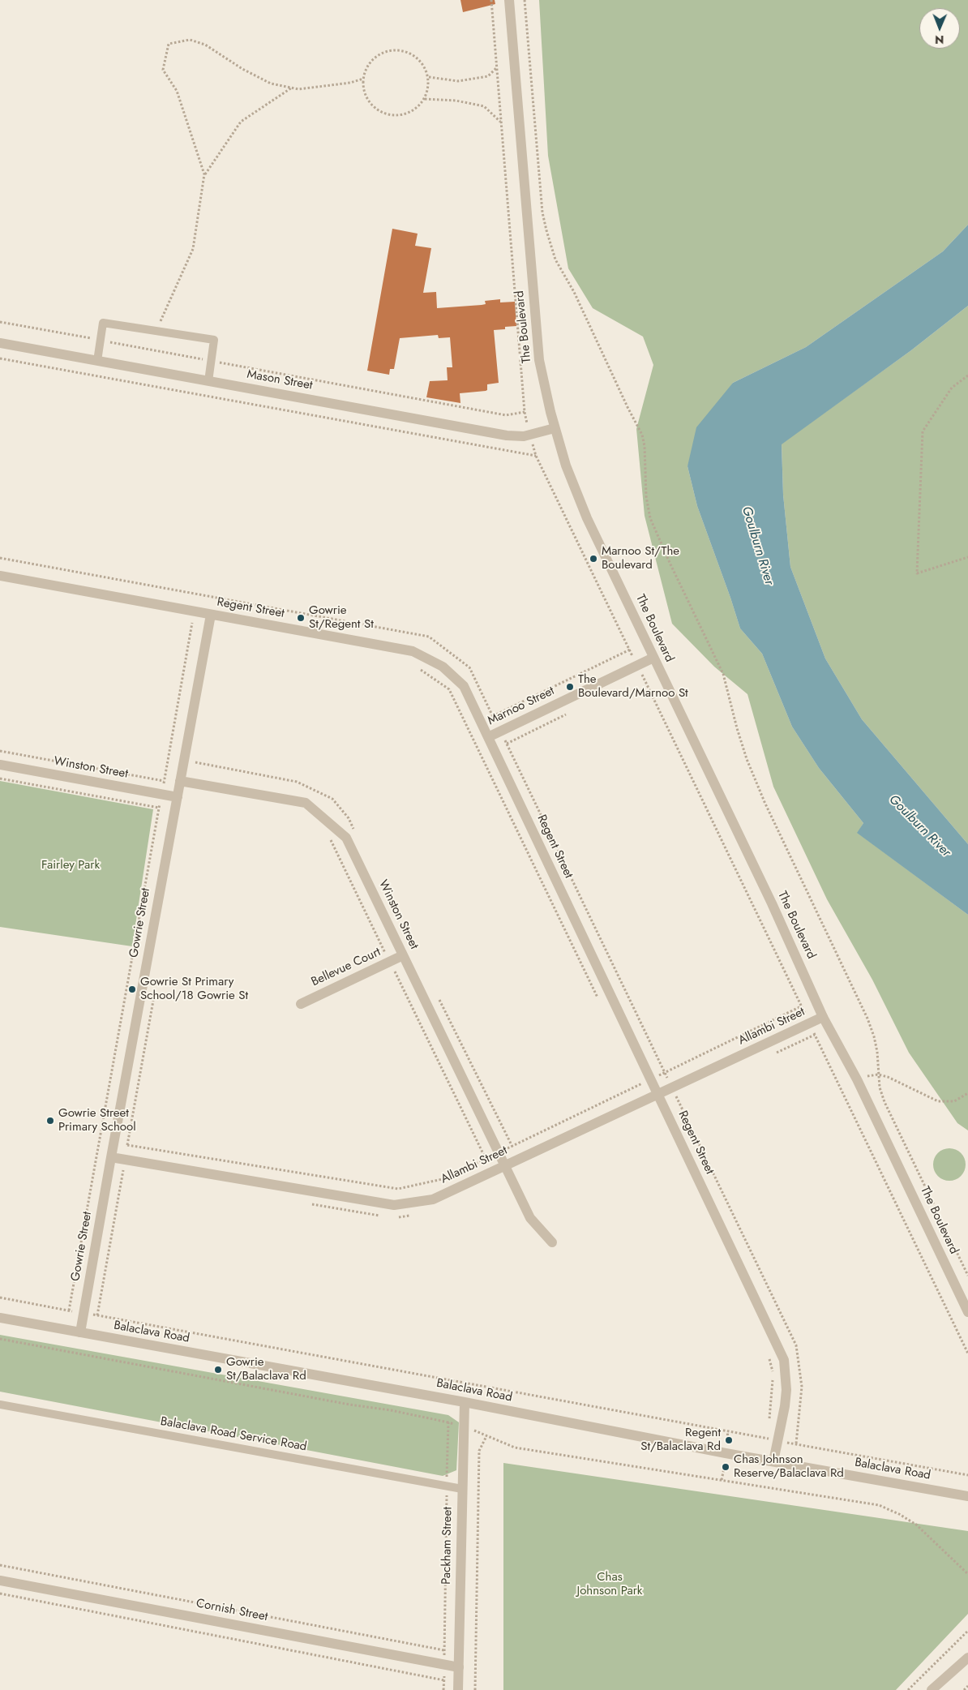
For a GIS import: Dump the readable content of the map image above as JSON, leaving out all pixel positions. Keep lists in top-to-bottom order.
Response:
{
  "streets": {
    "street": [
      "The Boulevard",
      "Mason Street",
      "Regent Street",
      "Marnoo Street",
      "Winston Street",
      "Gowrie Street",
      "Bellevue Court",
      "Allambi Street",
      "Balaclava Road",
      "Packham Street",
      "Cornish Street"
    ],
    "lane": ["Balaclava Road Service Road"]
  },
  "crossings": [
    ["The Boulevard", "Mason Street"],
    ["The Boulevard", "Marnoo Street"],
    ["The Boulevard", "Allambi Street"],
    ["Regent Street", "Marnoo Street"],
    ["Regent Street", "Gowrie Street"],
    ["Regent Street", "Allambi Street"],
    ["Regent Street", "Balaclava Road"],
    ["Winston Street", "Gowrie Street"],
    ["Winston Street", "Bellevue Court"],
    ["Winston Street", "Allambi Street"],
    ["Gowrie Street", "Allambi Street"],
    ["Gowrie Street", "Balaclava Road"],
    ["Balaclava Road", "Packham Street"],
    ["Balaclava Road Service Road", "Packham Street"],
    ["Packham Street", "Cornish Street"]
  ],
  "water": ["Goulburn River"],
  "parks": ["Fairley Park", "Chas Johnson Park"],
  "places": [
    "Marnoo St/The Boulevard",
    "Gowrie St/Regent St",
    "The Boulevard/Marnoo St",
    "Gowrie St Primary School/18 Gowrie St",
    "Gowrie Street Primary School",
    "Gowrie St/Balaclava Rd",
    "Regent St/Balaclava Rd",
    "Chas Johnson Reserve/Balaclava Rd"
  ],
  "north": "bottom"
}
